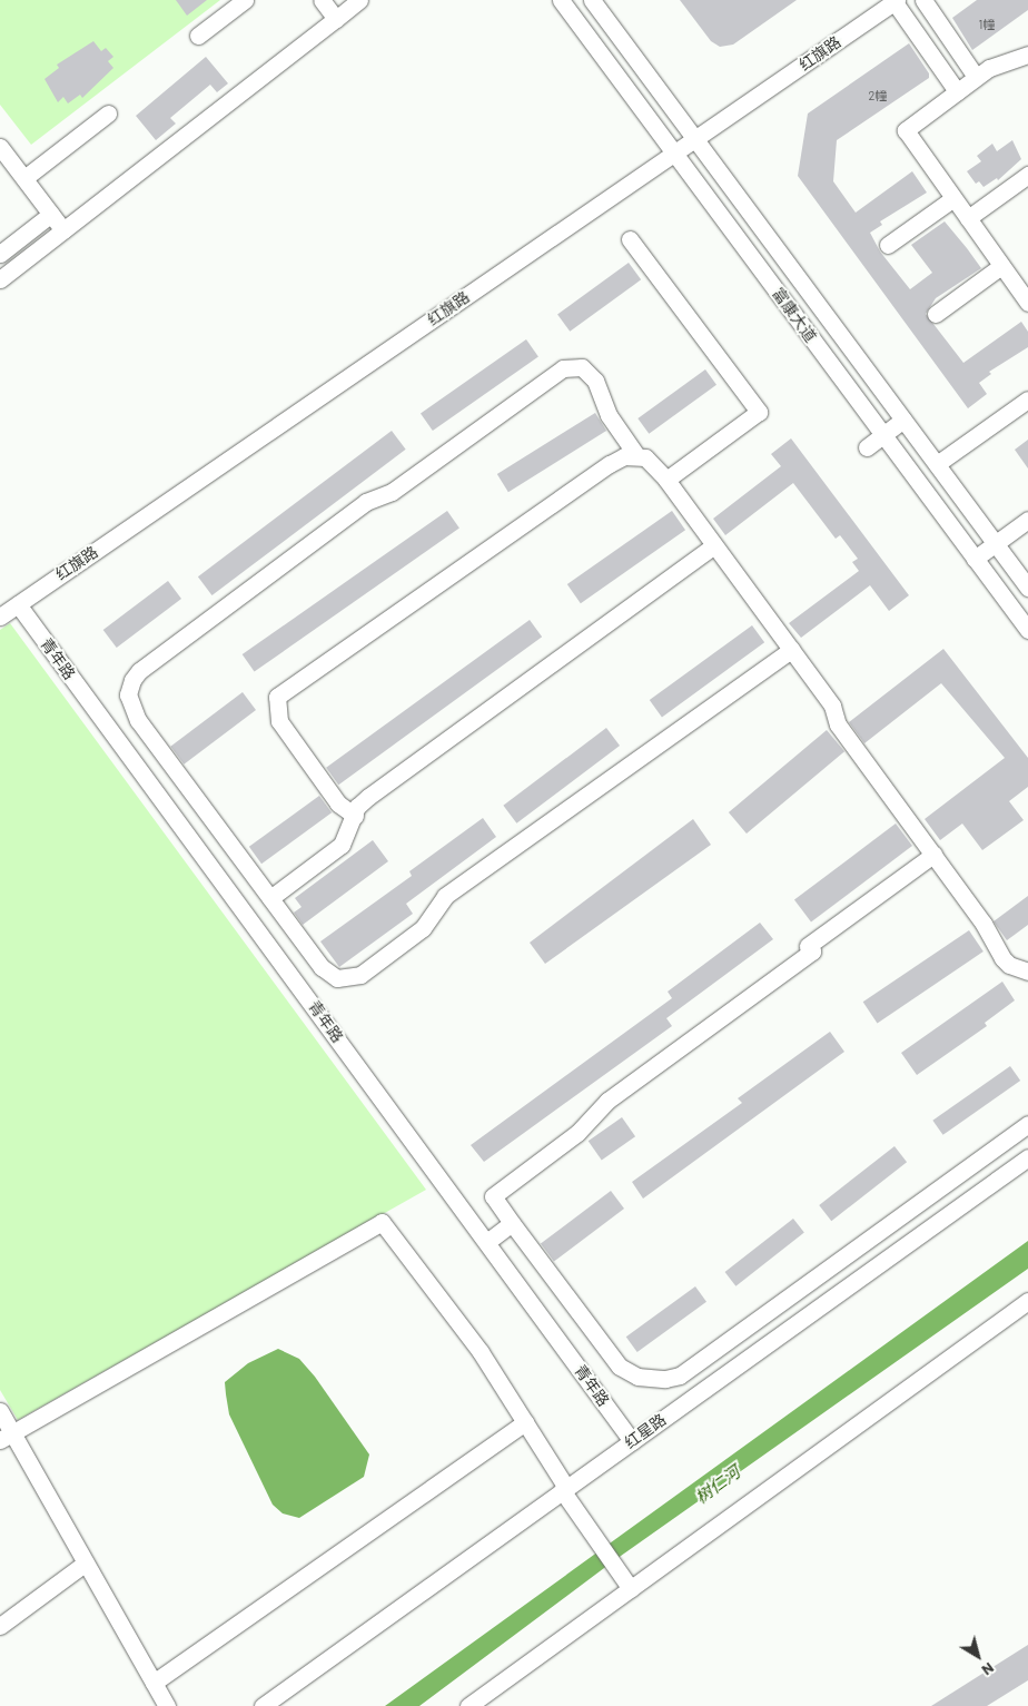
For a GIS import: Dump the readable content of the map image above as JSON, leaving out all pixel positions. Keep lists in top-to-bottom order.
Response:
{
  "streets": {
    "street": [
      "红旗路",
      "富康大道",
      "青年路",
      "红星路"
    ]
  },
  "crossings": [
    ["红旗路", "富康大道"],
    ["红旗路", "青年路"],
    ["青年路", "红星路"]
  ],
  "water": ["树仁河"],
  "house_numbers": ["1幢", "2幢"],
  "north": "bottom right"
}
